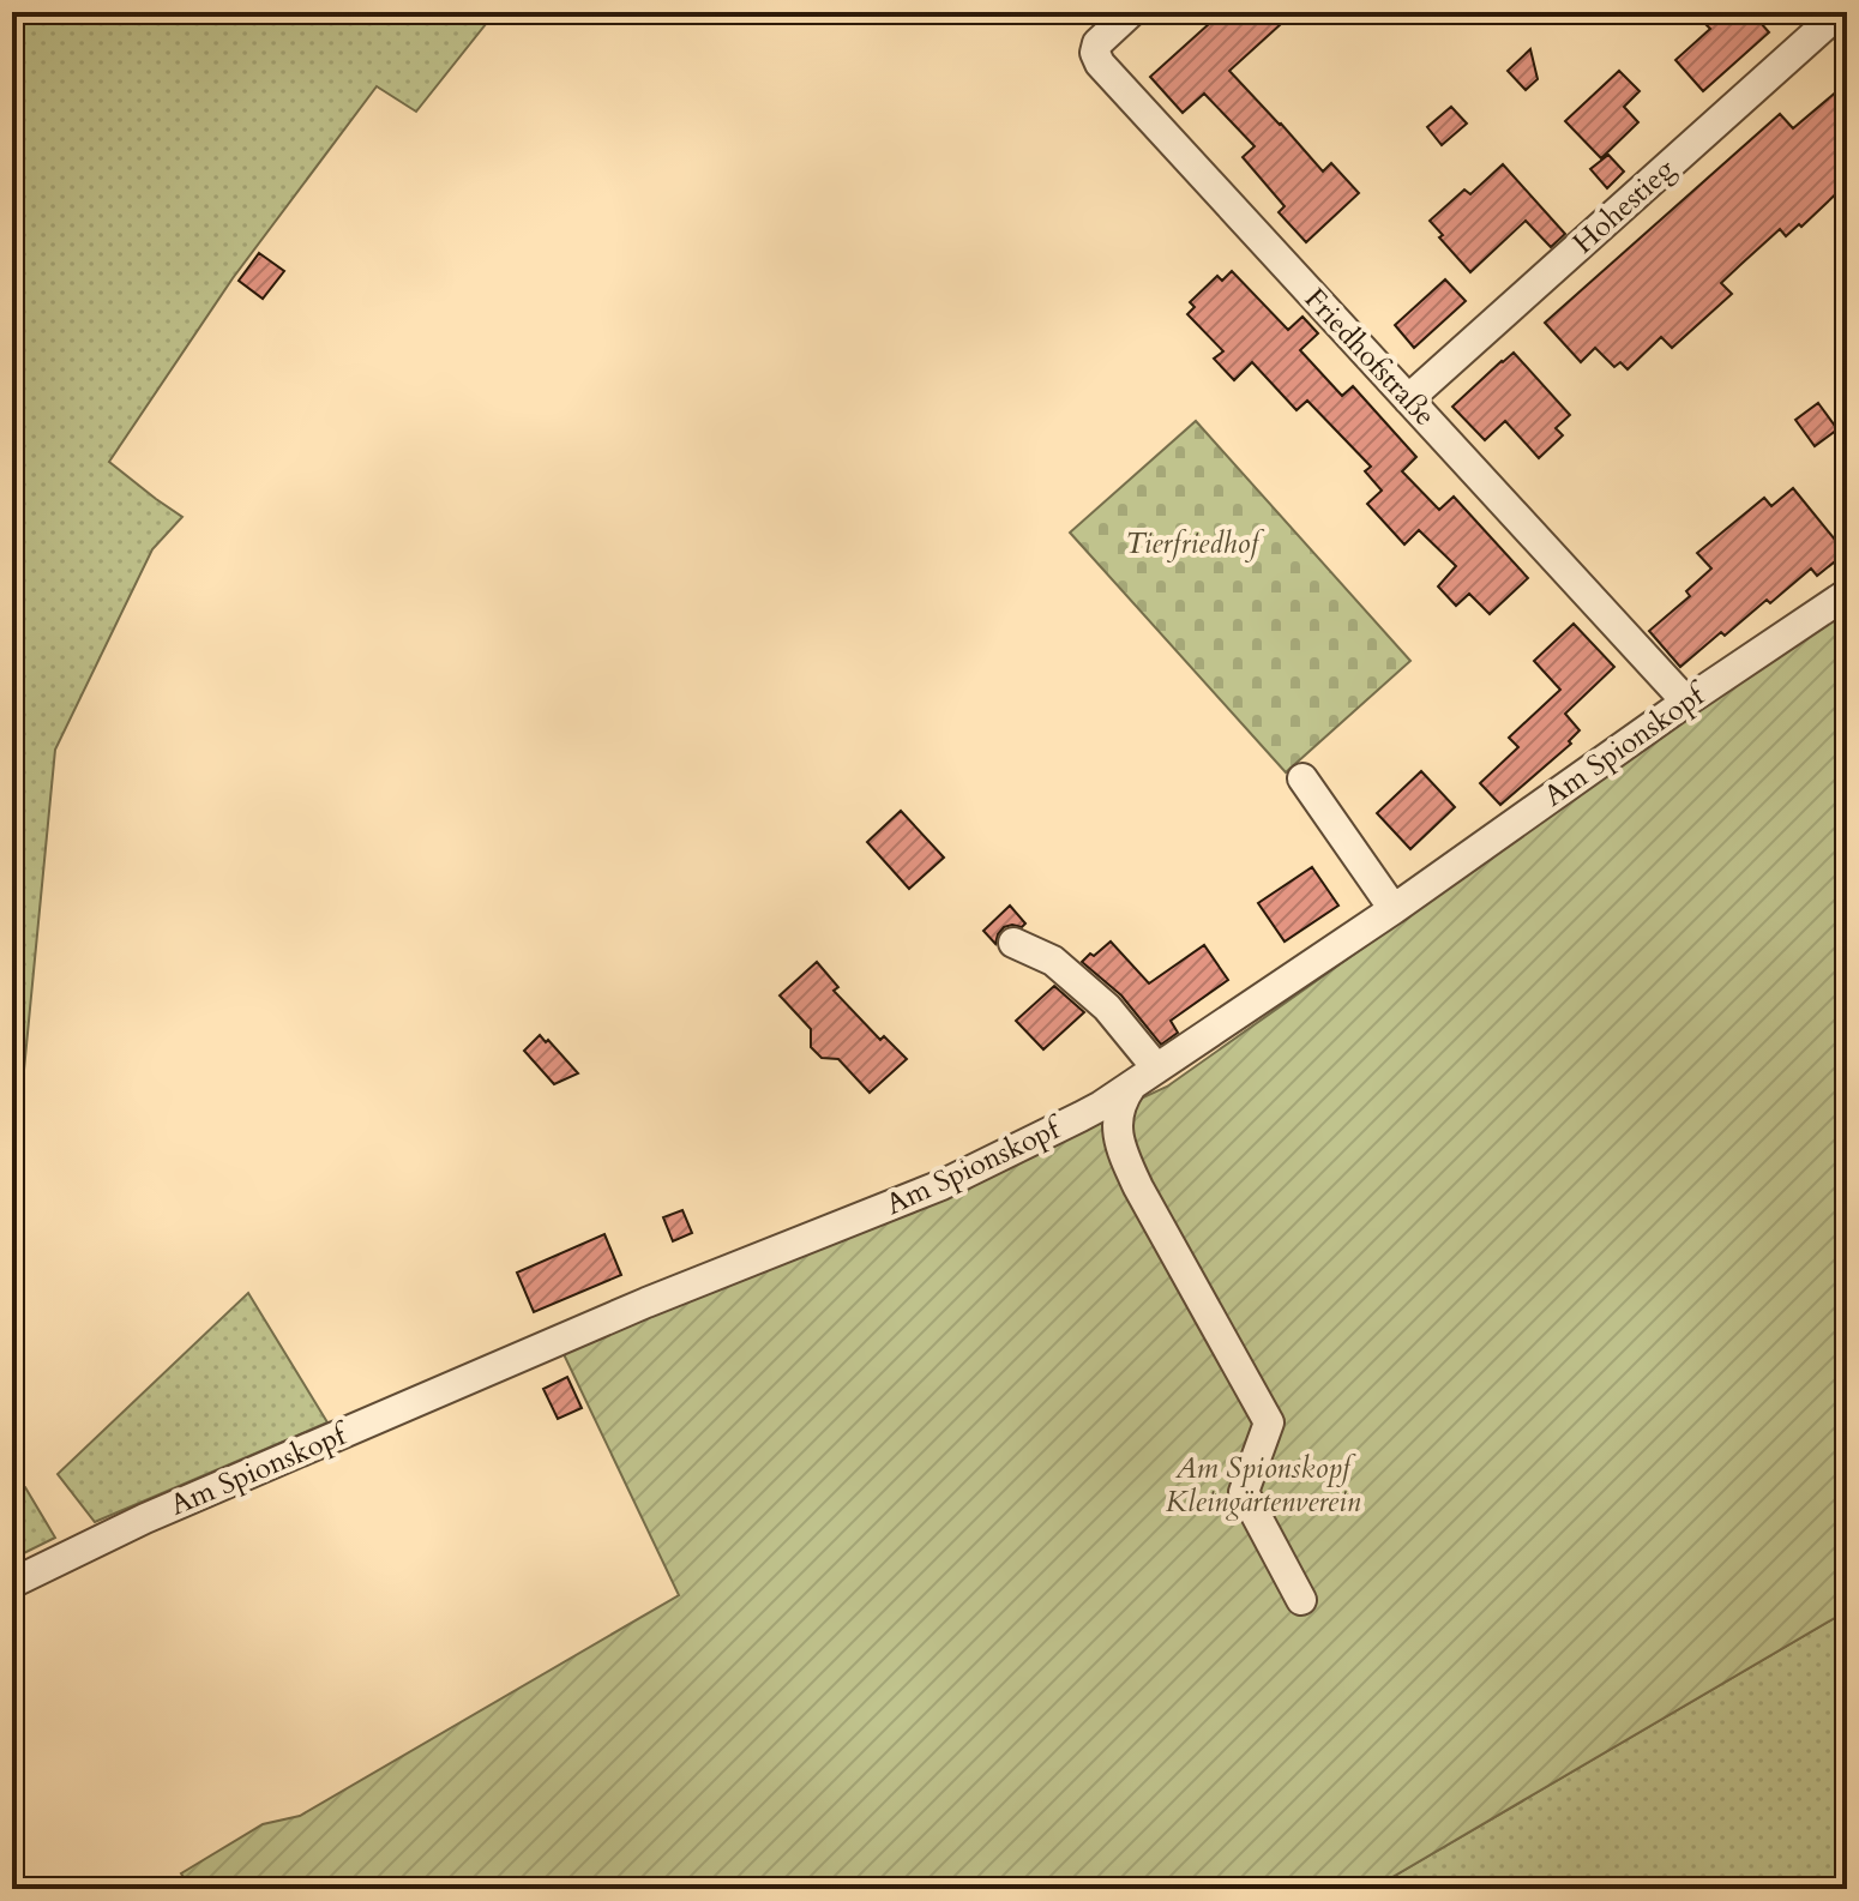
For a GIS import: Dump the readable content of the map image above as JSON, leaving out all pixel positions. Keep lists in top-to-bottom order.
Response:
{
  "streets": {
    "street": ["Hohestieg", "Friedhofstraße", "Am Spionskopf"]
  },
  "crossings": [
    ["Hohestieg", "Friedhofstraße"],
    ["Friedhofstraße", "Am Spionskopf"]
  ],
  "parks": ["Tierfriedhof", "Am Spionskopf Kleingärtenverein"]
}
